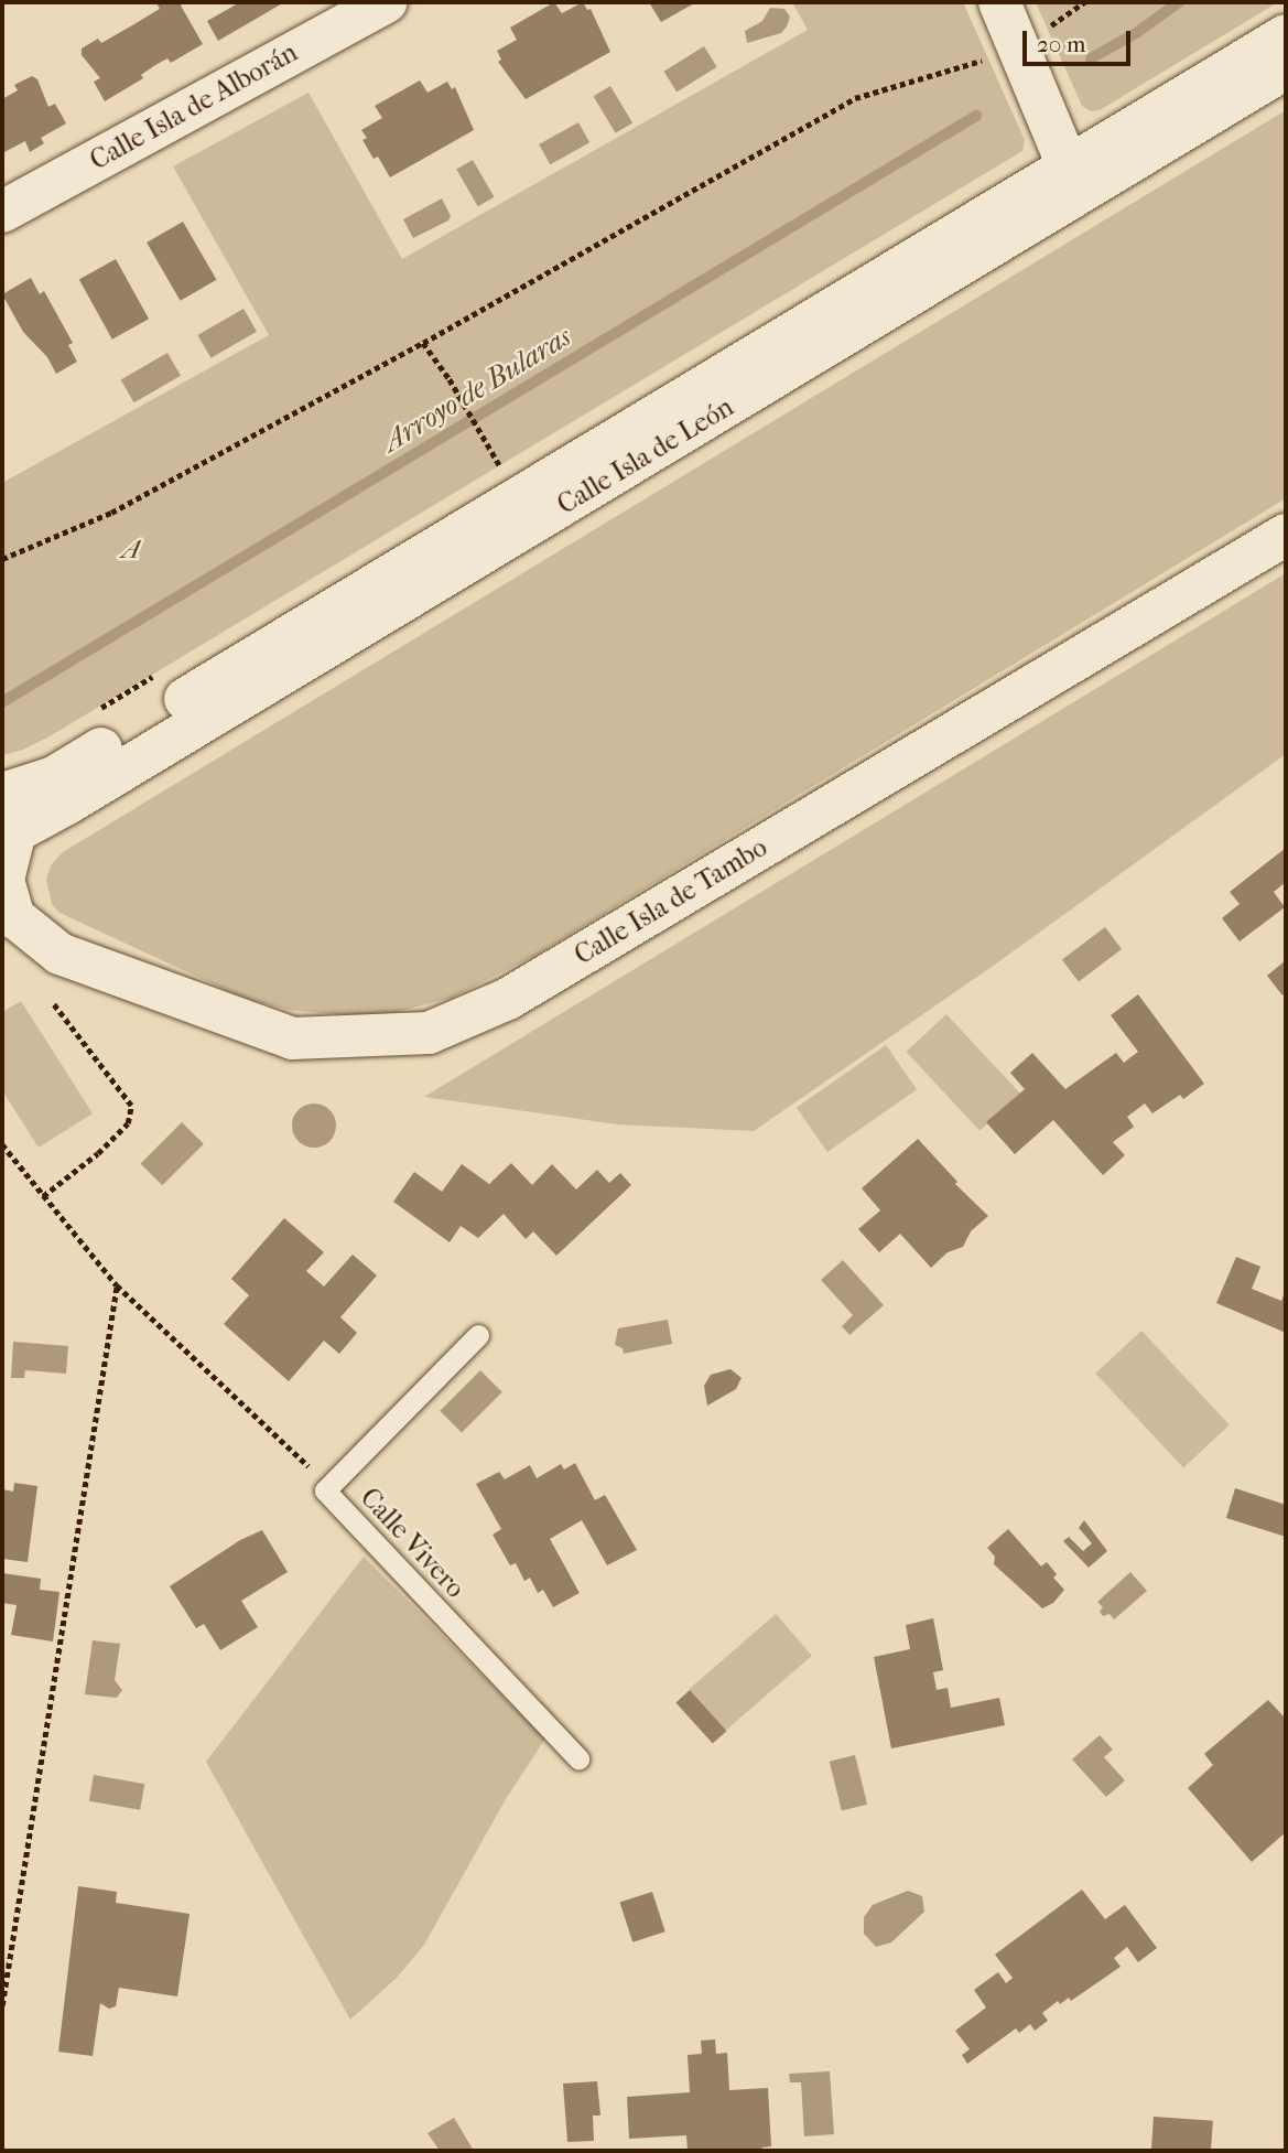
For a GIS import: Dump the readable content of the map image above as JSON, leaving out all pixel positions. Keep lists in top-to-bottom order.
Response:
{
  "streets": {
    "street": ["Calle Isla de Alborán", "Calle Isla de León", "Calle Isla de Tambo"],
    "lane": ["Calle Vivero"]
  },
  "crossings": [
    ["Calle Isla de León", "Calle Isla de Tambo"]
  ],
  "water": ["Arroyo de Bularas"],
  "parks": ["A"],
  "scale_bar": "20 m"
}
